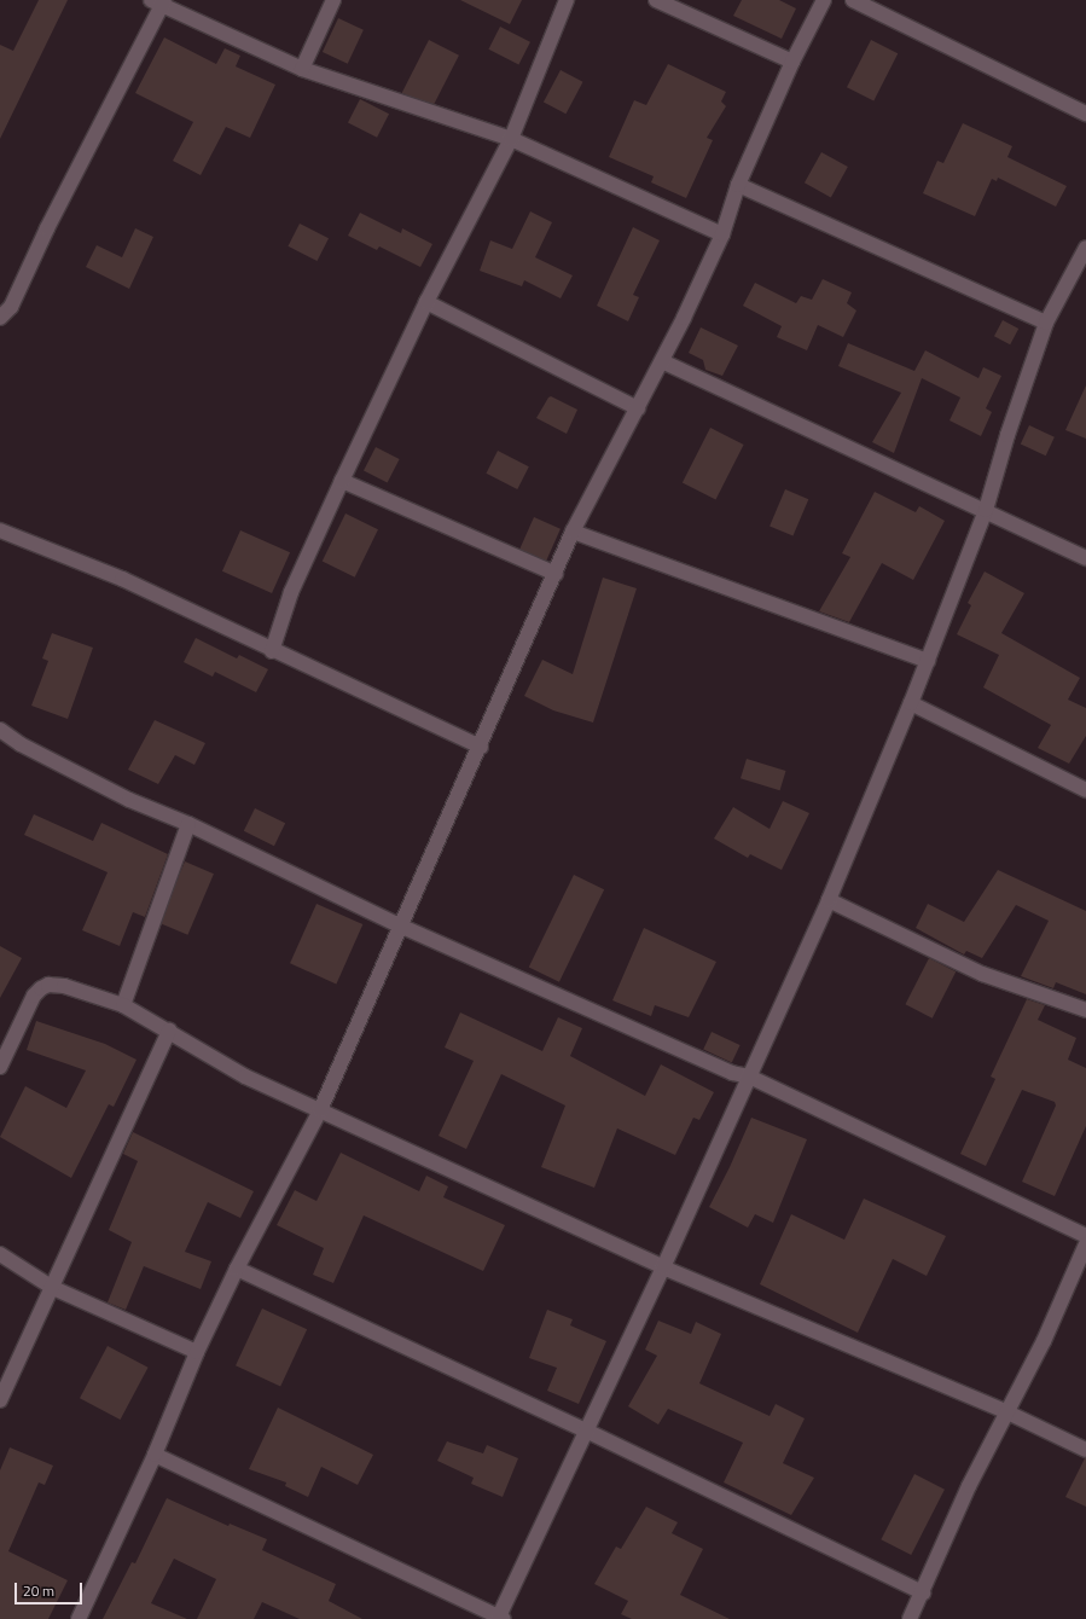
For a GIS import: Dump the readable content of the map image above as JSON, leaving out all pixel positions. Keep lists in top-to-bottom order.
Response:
{
  "scale_bar": "20 m"
}
